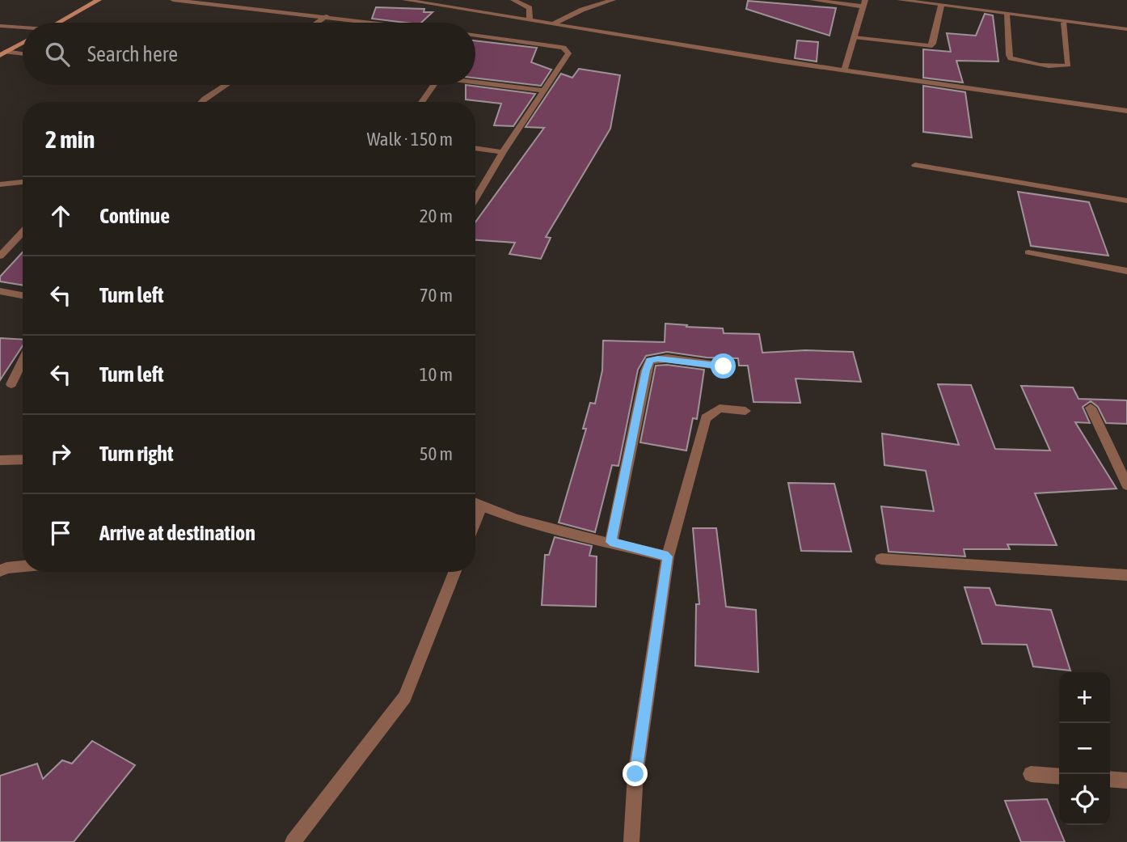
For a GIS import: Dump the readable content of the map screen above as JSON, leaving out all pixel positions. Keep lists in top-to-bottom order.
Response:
{
  "page": {
    "search": "Search here",
    "heading": ["2 min", "Walk · 150 m"],
    "list": [
      ["Continue", "20 m"],
      ["Turn left", "70 m"],
      ["Turn left", "10 m"],
      ["Turn right", "50 m"],
      "Arrive at destination"
    ],
    "map_buttons": ["+", "−"]
  }
}
